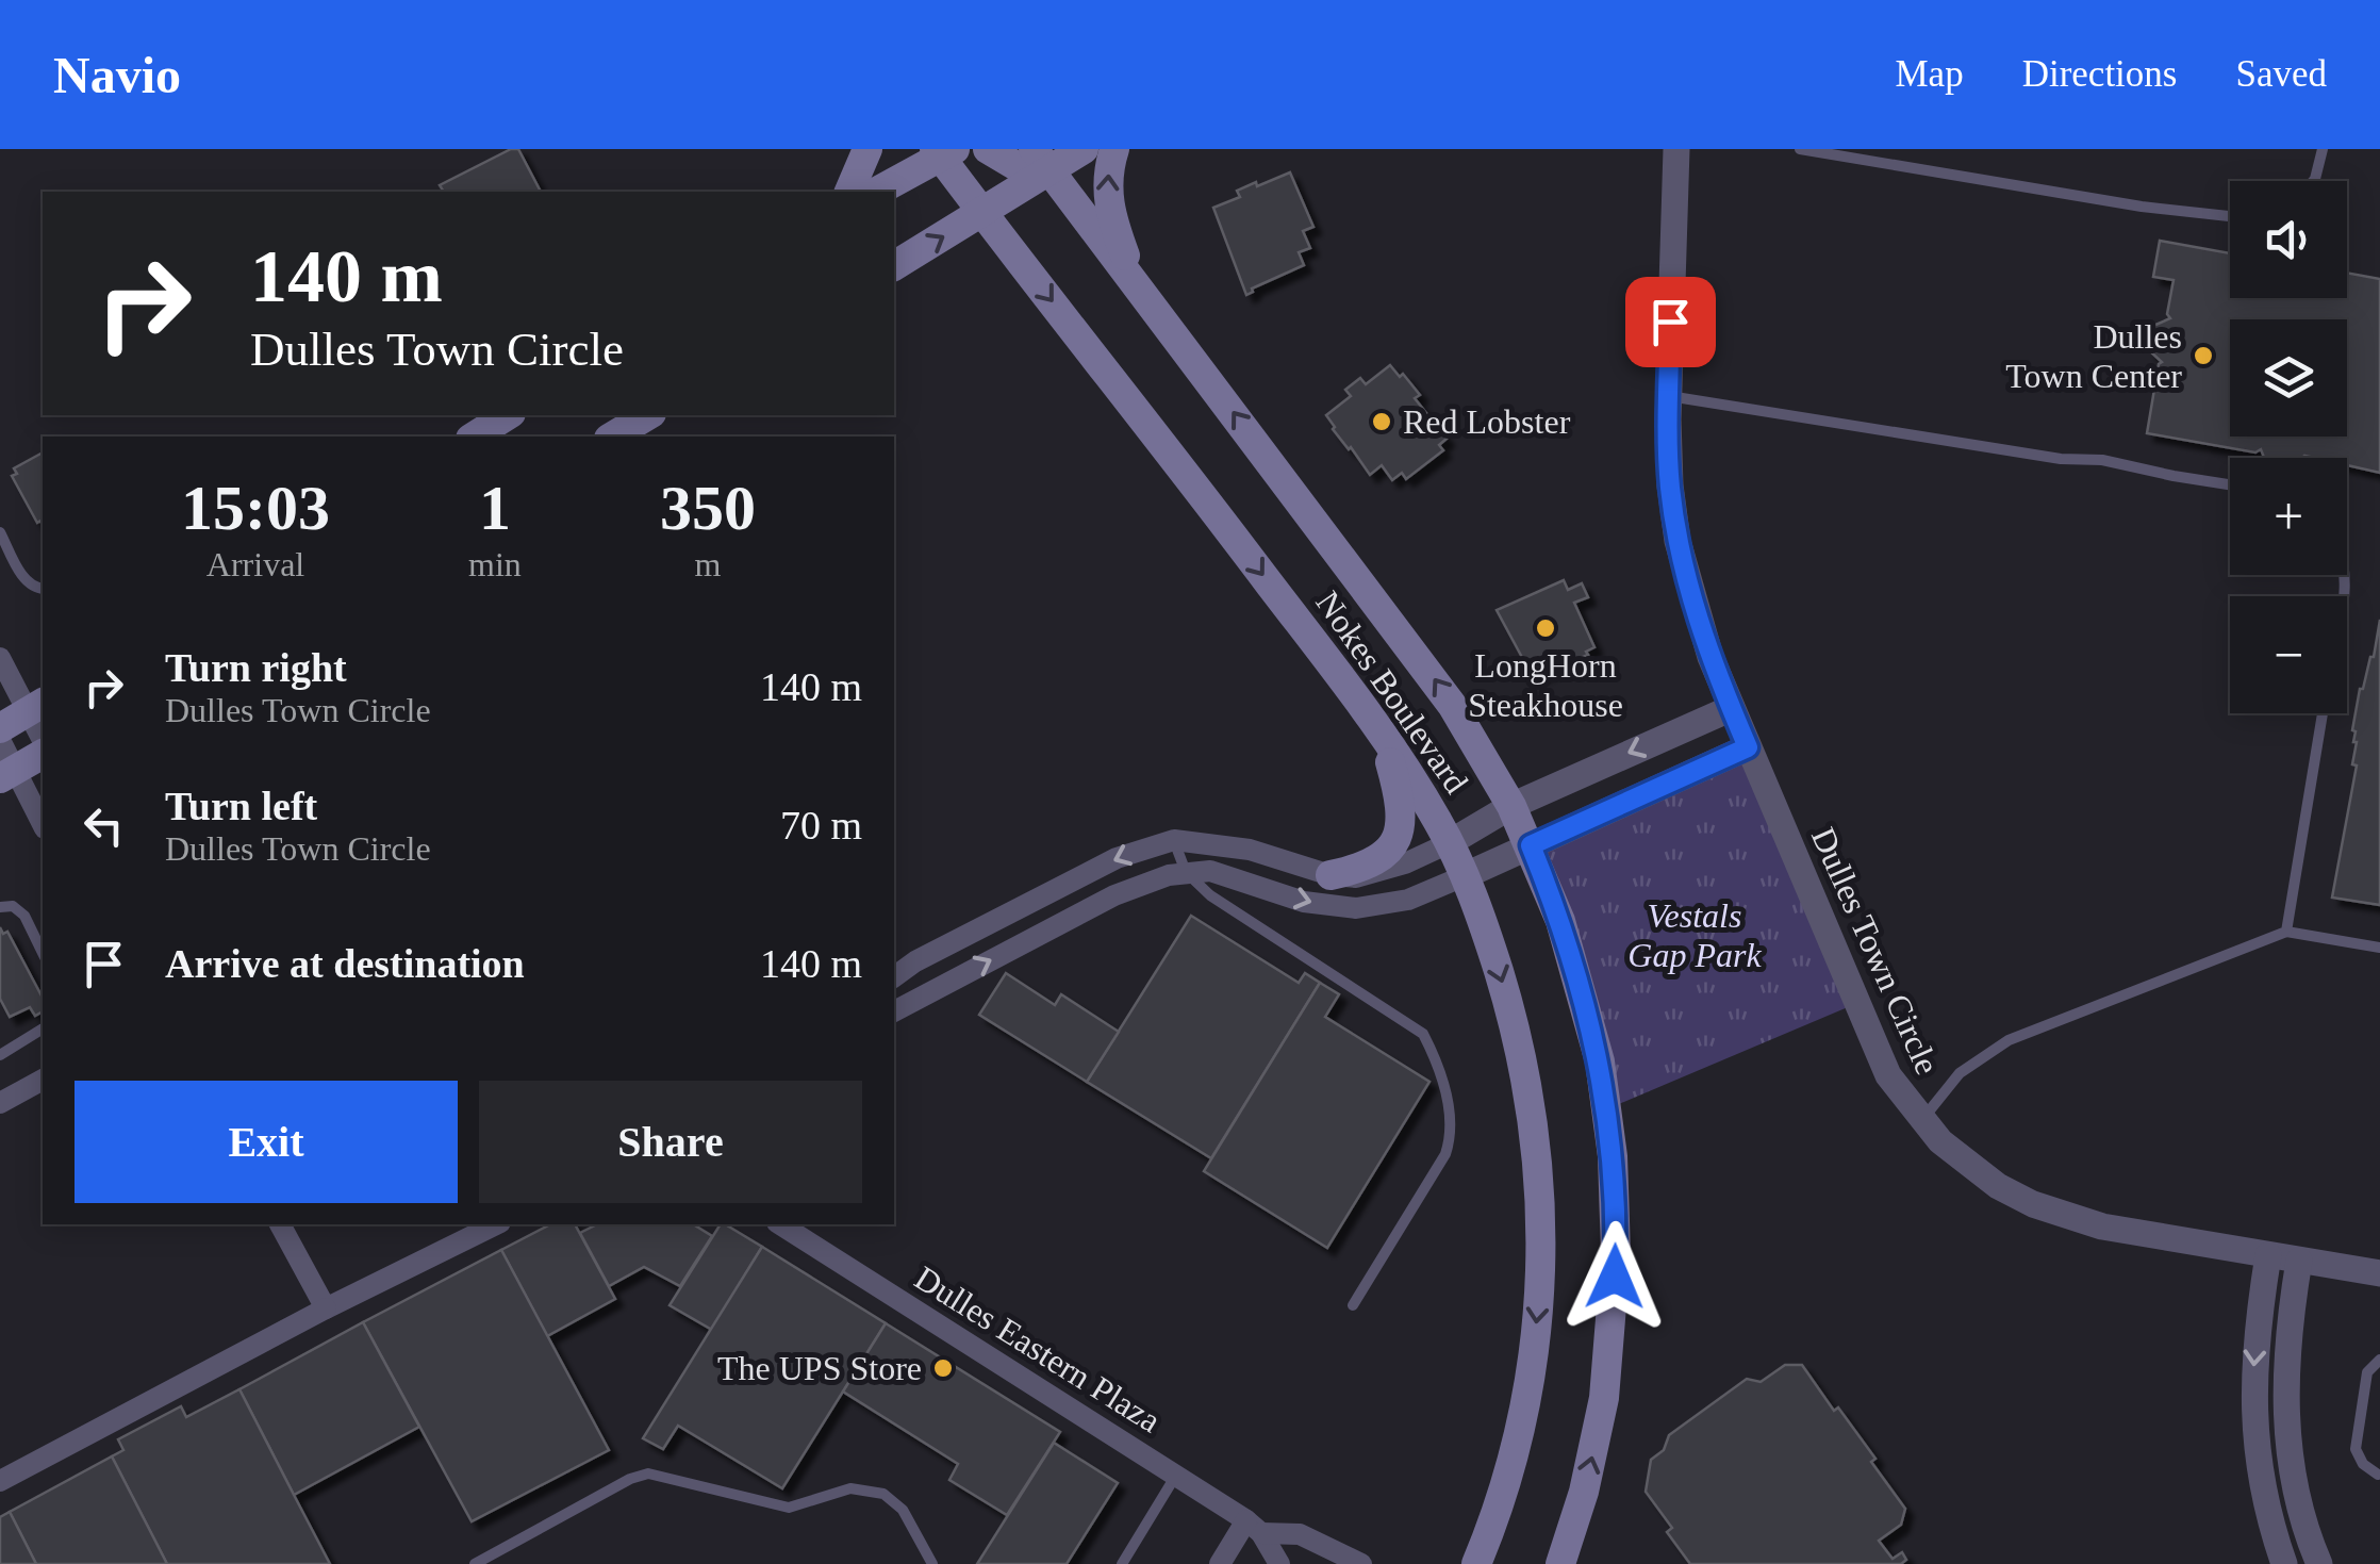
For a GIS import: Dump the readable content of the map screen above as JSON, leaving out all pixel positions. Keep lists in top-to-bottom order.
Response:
{
  "streets": {
    "main road": ["Nokes Boulevard"],
    "street": ["Dulles Town Circle", "Dulles Eastern Plaza"]
  },
  "parks": ["Vestals Gap Park"],
  "places": [
    "Dulles Town Center",
    "Red Lobster",
    "LongHorn Steakhouse",
    "The UPS Store"
  ],
  "page": {
    "header": "Navio",
    "nav": ["Map", "Directions", "Saved"],
    "map_buttons": ["+", "−"],
    "turn": ["140 m", "Dulles Town Circle"],
    "eta": [
      "15:03",
      "Arrival",
      "1",
      "min",
      "350",
      "m"
    ],
    "list": [
      {
        "name": "Turn right",
        "note": "Dulles Town Circle",
        "value": "140 m"
      },
      {
        "name": "Turn left",
        "note": "Dulles Town Circle",
        "value": "70 m"
      },
      {
        "name": "Arrive at destination",
        "value": "140 m"
      }
    ],
    "buttons": ["Exit", "Share"]
  }
}
